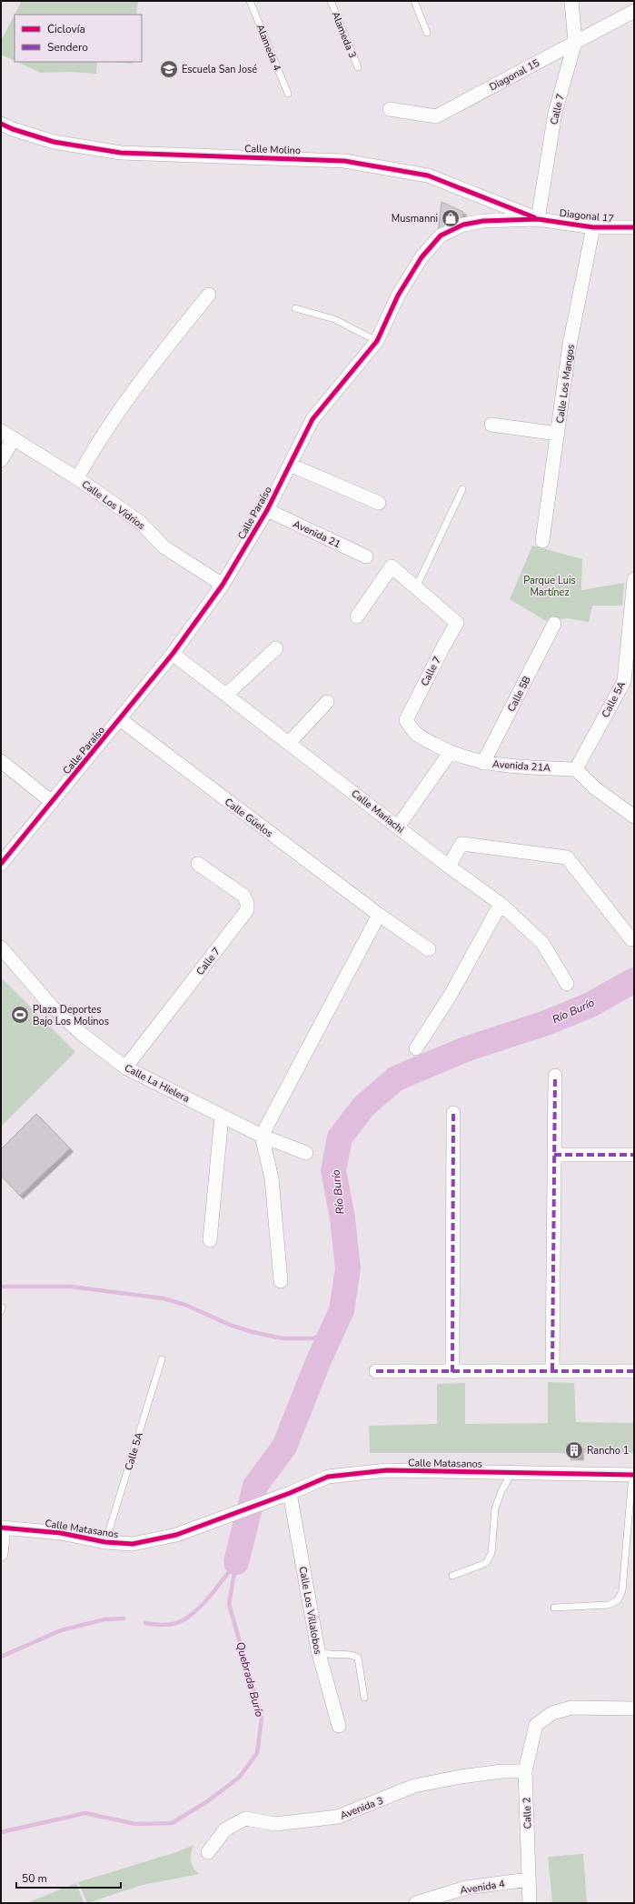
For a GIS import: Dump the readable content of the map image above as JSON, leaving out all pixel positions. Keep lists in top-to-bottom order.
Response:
{
  "streets": {
    "street": [
      "Diagonal 15",
      "Calle 7",
      "Calle Molino",
      "Diagonal 17",
      "Calle Los Mangos",
      "Calle Los Vidrios",
      "Calle Paraíso",
      "Avenida 21",
      "Calle 5B",
      "Calle 5A",
      "Avenida 21A",
      "Calle Mariachi",
      "Calle Güelos",
      "Calle La Hielera",
      "Calle Matasanos",
      "Calle Los Villalobos",
      "Avenida 3",
      "Calle 2",
      "Avenida 4"
    ],
    "lane": ["Alameda 3", "Alameda 4"]
  },
  "crossings": [
    ["Diagonal 15", "Calle 7"],
    ["Calle 7", "Calle Molino"],
    ["Calle 7", "Diagonal 17"],
    ["Calle 7", "Calle Paraíso"],
    ["Calle 7", "Avenida 21A"],
    ["Calle 7", "Calle La Hielera"],
    ["Calle Molino", "Diagonal 17"],
    ["Calle Molino", "Calle Paraíso"],
    ["Diagonal 17", "Calle Los Mangos"],
    ["Diagonal 17", "Calle Paraíso"],
    ["Calle Los Vidrios", "Calle Paraíso"],
    ["Calle Paraíso", "Avenida 21"],
    ["Calle Paraíso", "Calle Mariachi"],
    ["Calle Paraíso", "Calle Güelos"],
    ["Calle 5B", "Avenida 21A"],
    ["Calle 5A", "Avenida 21A"],
    ["Calle 5A", "Calle Matasanos"],
    ["Calle Matasanos", "Calle Los Villalobos"],
    ["Avenida 3", "Calle 2"],
    ["Calle 2", "Avenida 4"]
  ],
  "water": ["Río Burío", "Quebrada Burío"],
  "parks": ["Parque Luis Martínez"],
  "places": {
    "school or university": ["Escuela San José"],
    "shop": ["Musmanni"],
    "sports": ["Plaza Deportes Bajo Los Molinos"],
    "building": ["Rancho 1"]
  },
  "legend": ["Ciclovía", "Sendero"],
  "scale_bar": "50 m"
}
